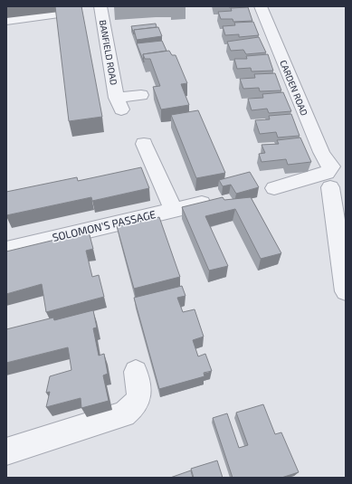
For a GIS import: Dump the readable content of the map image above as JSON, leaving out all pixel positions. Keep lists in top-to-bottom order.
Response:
{
  "streets": {
    "street": ["BANFIELD ROAD", "CARDEN ROAD", "SOLOMON'S PASSAGE"]
  }
}
